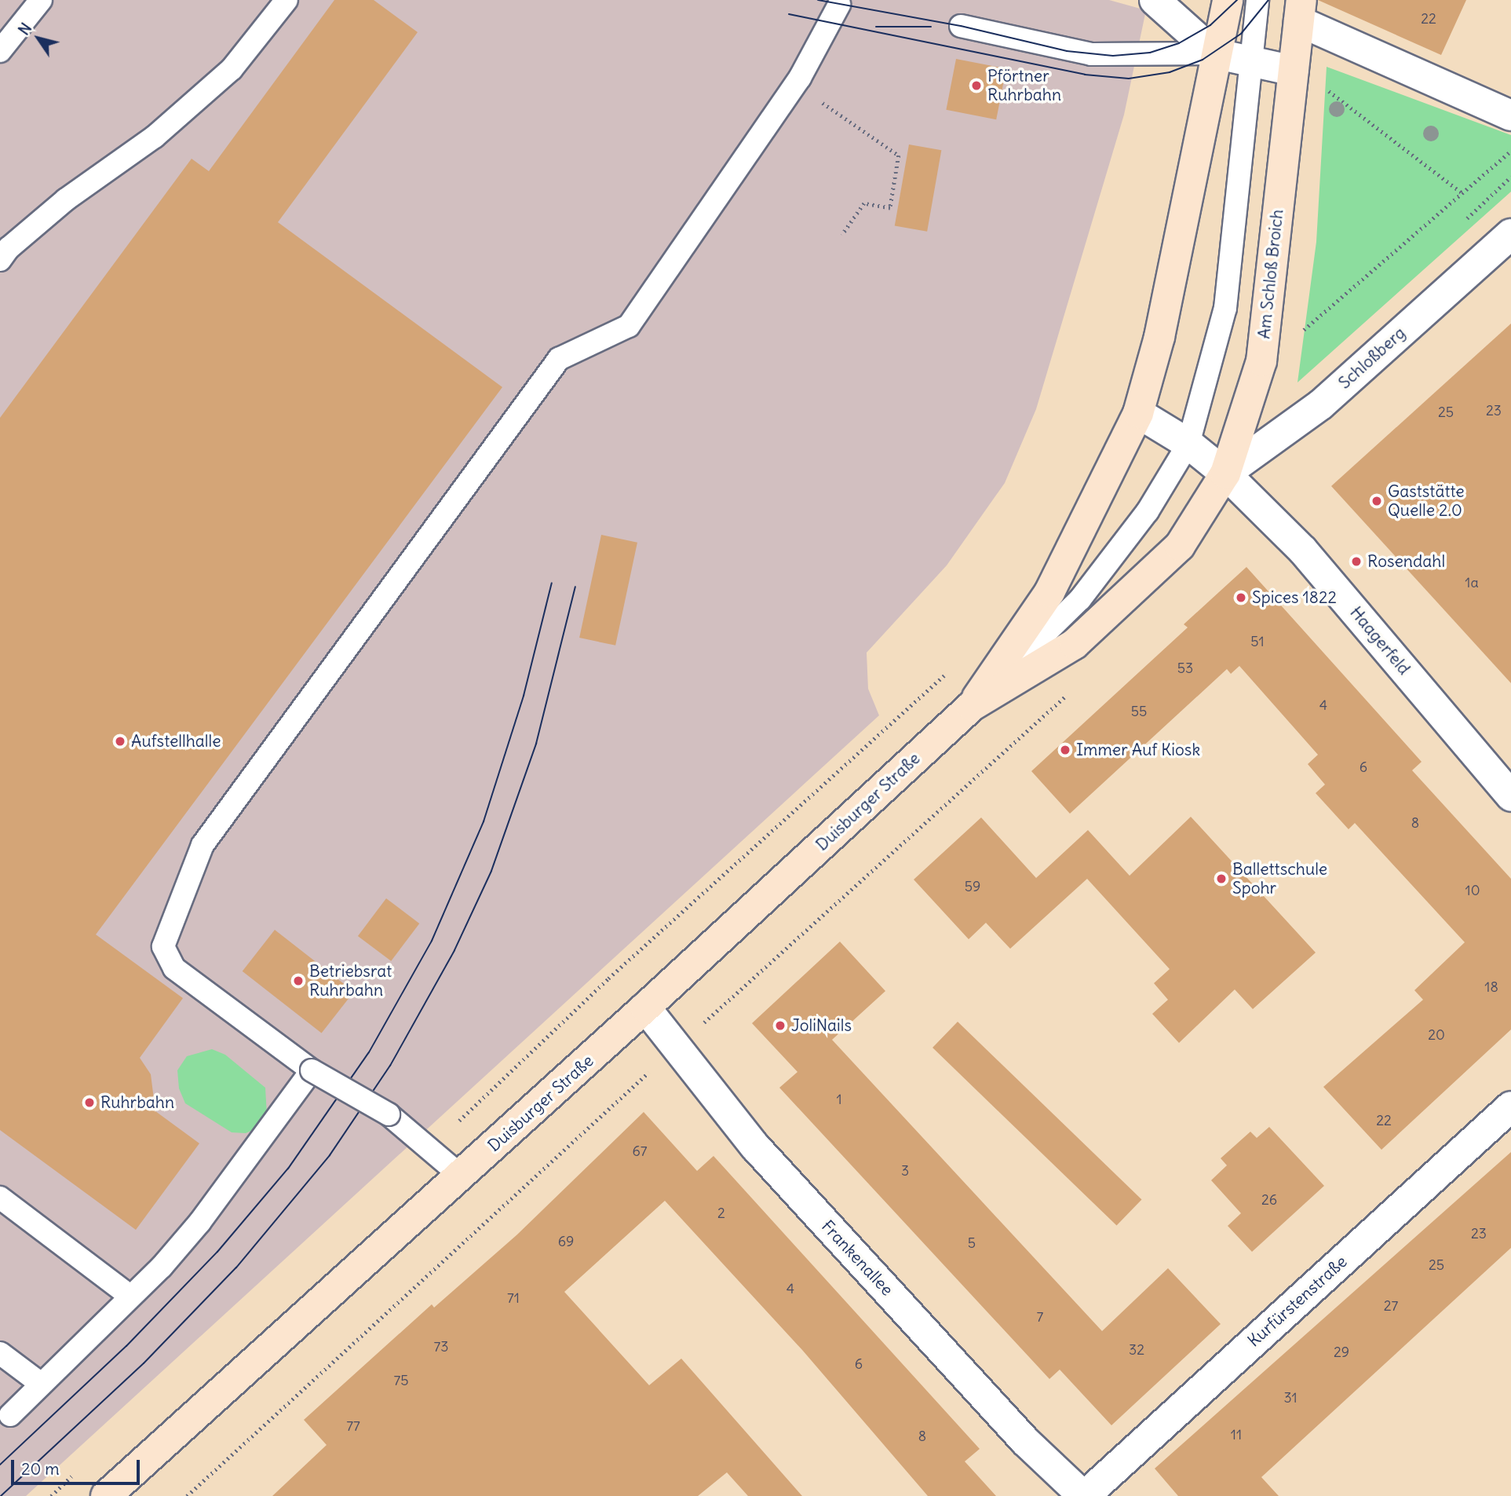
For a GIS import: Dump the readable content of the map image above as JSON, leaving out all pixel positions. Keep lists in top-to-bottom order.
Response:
{
  "streets": {
    "main road": ["Am Schloß Broich", "Duisburger Straße"],
    "street": [
      "Schloßberg",
      "Haagerfeld",
      "Frankenallee",
      "Kurfürstenstraße"
    ]
  },
  "crossings": [
    ["Am Schloß Broich", "Schloßberg"],
    ["Am Schloß Broich", "Haagerfeld"],
    ["Am Schloß Broich", "Duisburger Straße"],
    ["Schloßberg", "Haagerfeld"],
    ["Schloßberg", "Duisburger Straße"],
    ["Haagerfeld", "Duisburger Straße"],
    ["Duisburger Straße", "Frankenallee"],
    ["Frankenallee", "Kurfürstenstraße"]
  ],
  "places": [
    "Pförtner Ruhrbahn",
    "Gaststätte Quelle 2.0",
    "Rosendahl",
    "Spices 1822",
    "Aufstellhalle",
    "Immer Auf Kiosk",
    "Ballettschule Spohr",
    "Betriebsrat Ruhrbahn",
    "JoliNails",
    "Ruhrbahn"
  ],
  "house_numbers": [
    "22",
    "23",
    "25",
    "1a",
    "51",
    "53",
    "4",
    "55",
    "6",
    "8",
    "59",
    "10",
    "18",
    "20",
    "1",
    "22",
    "67",
    "3",
    "26",
    "2",
    "23",
    "69",
    "5",
    "25",
    "4",
    "71",
    "27",
    "7",
    "73",
    "32",
    "29",
    "6",
    "75",
    "31",
    "77",
    "11",
    "8"
  ],
  "scale_bar": "20 m",
  "north": "top left"
}
